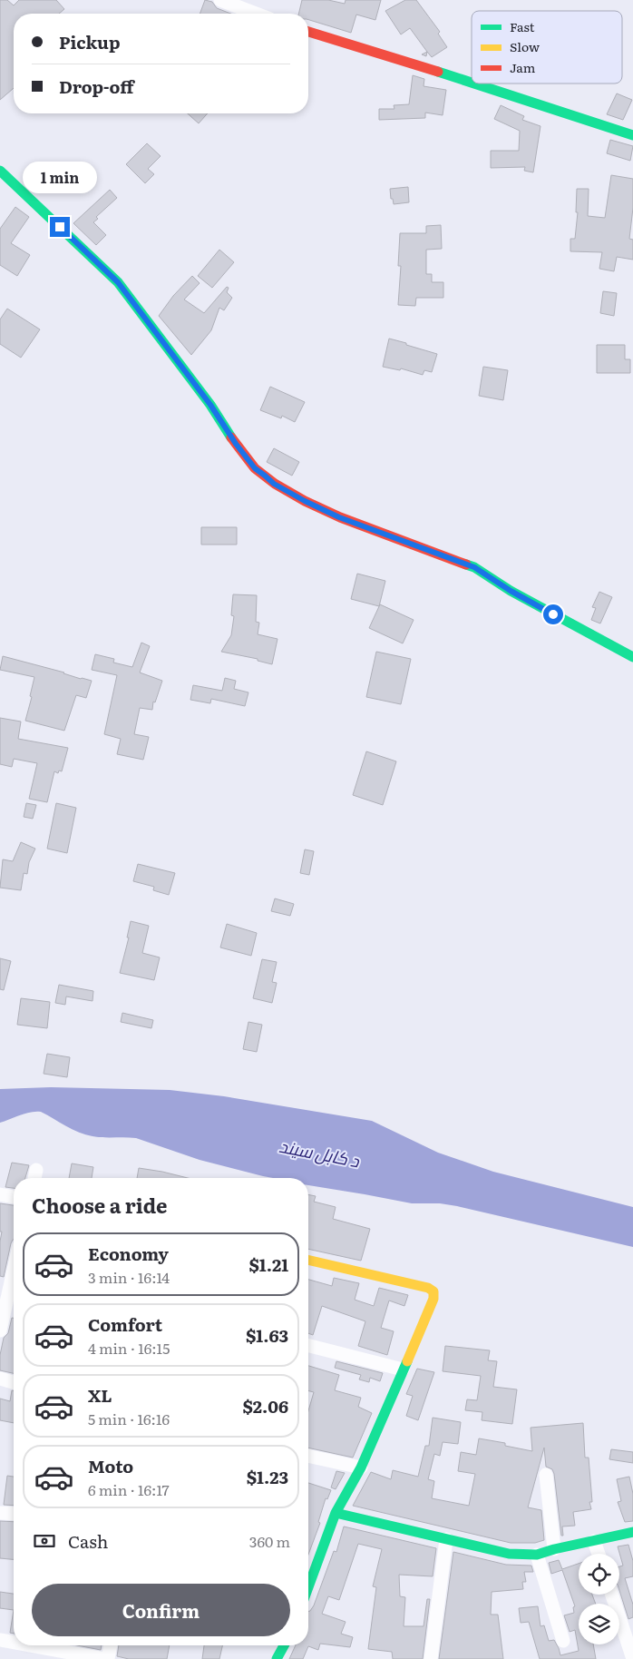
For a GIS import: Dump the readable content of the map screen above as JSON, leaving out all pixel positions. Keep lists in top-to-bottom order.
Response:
{
  "water": ["د کابل سيند"],
  "legend": ["Fast", "Slow", "Jam"],
  "page": {
    "banner": ["Pickup", "Drop-off"],
    "bubble": "1 min",
    "heading": "Choose a ride",
    "list": [
      {
        "name": "Economy",
        "note": "3 min · 16:14",
        "value": "$1.21"
      },
      {
        "name": "Comfort",
        "note": "4 min · 16:15",
        "value": "$1.63"
      },
      {
        "name": "XL",
        "note": "5 min · 16:16",
        "value": "$2.06"
      },
      {
        "name": "Moto",
        "note": "6 min · 16:17",
        "value": "$1.23"
      }
    ],
    "pay": ["Cash", "360 m"],
    "buttons": "Confirm"
  }
}
